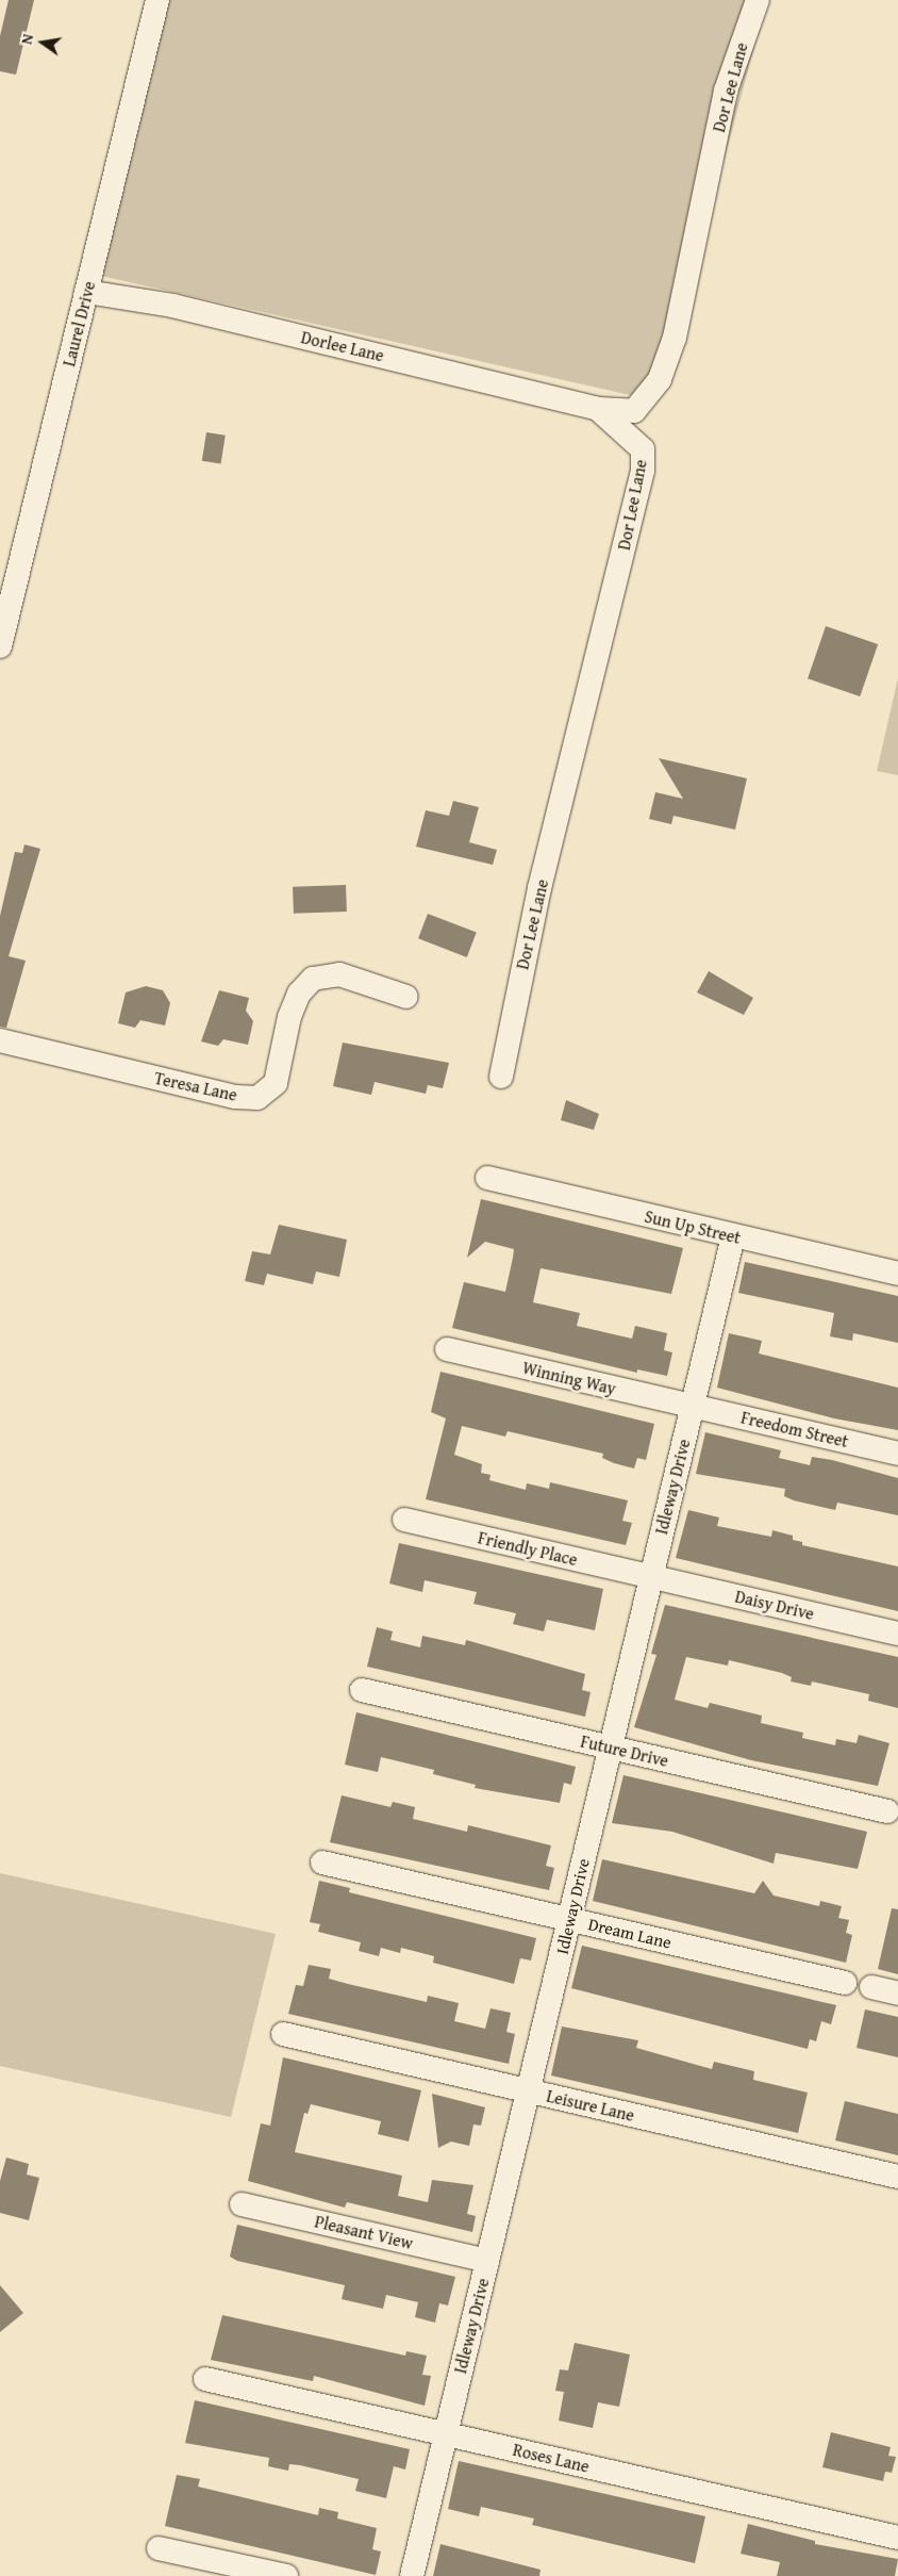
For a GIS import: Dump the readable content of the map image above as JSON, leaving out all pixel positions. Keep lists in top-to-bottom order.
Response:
{
  "streets": {
    "street": [
      "Dor Lee Lane",
      "Laurel Drive",
      "Dorlee Lane",
      "Teresa Lane",
      "Sun Up Street",
      "Winning Way",
      "Freedom Street",
      "Idleway Drive",
      "Friendly Place",
      "Daisy Drive",
      "Future Drive",
      "Dream Lane",
      "Leisure Lane",
      "Pleasant View",
      "Roses Lane"
    ]
  },
  "crossings": [
    ["Dor Lee Lane", "Dorlee Lane"],
    ["Laurel Drive", "Dorlee Lane"],
    ["Sun Up Street", "Idleway Drive"],
    ["Winning Way", "Freedom Street"],
    ["Winning Way", "Idleway Drive"],
    ["Freedom Street", "Idleway Drive"],
    ["Idleway Drive", "Friendly Place"],
    ["Idleway Drive", "Daisy Drive"],
    ["Idleway Drive", "Future Drive"],
    ["Idleway Drive", "Dream Lane"],
    ["Idleway Drive", "Leisure Lane"],
    ["Idleway Drive", "Pleasant View"],
    ["Idleway Drive", "Roses Lane"],
    ["Friendly Place", "Daisy Drive"]
  ],
  "north": "left"
}
